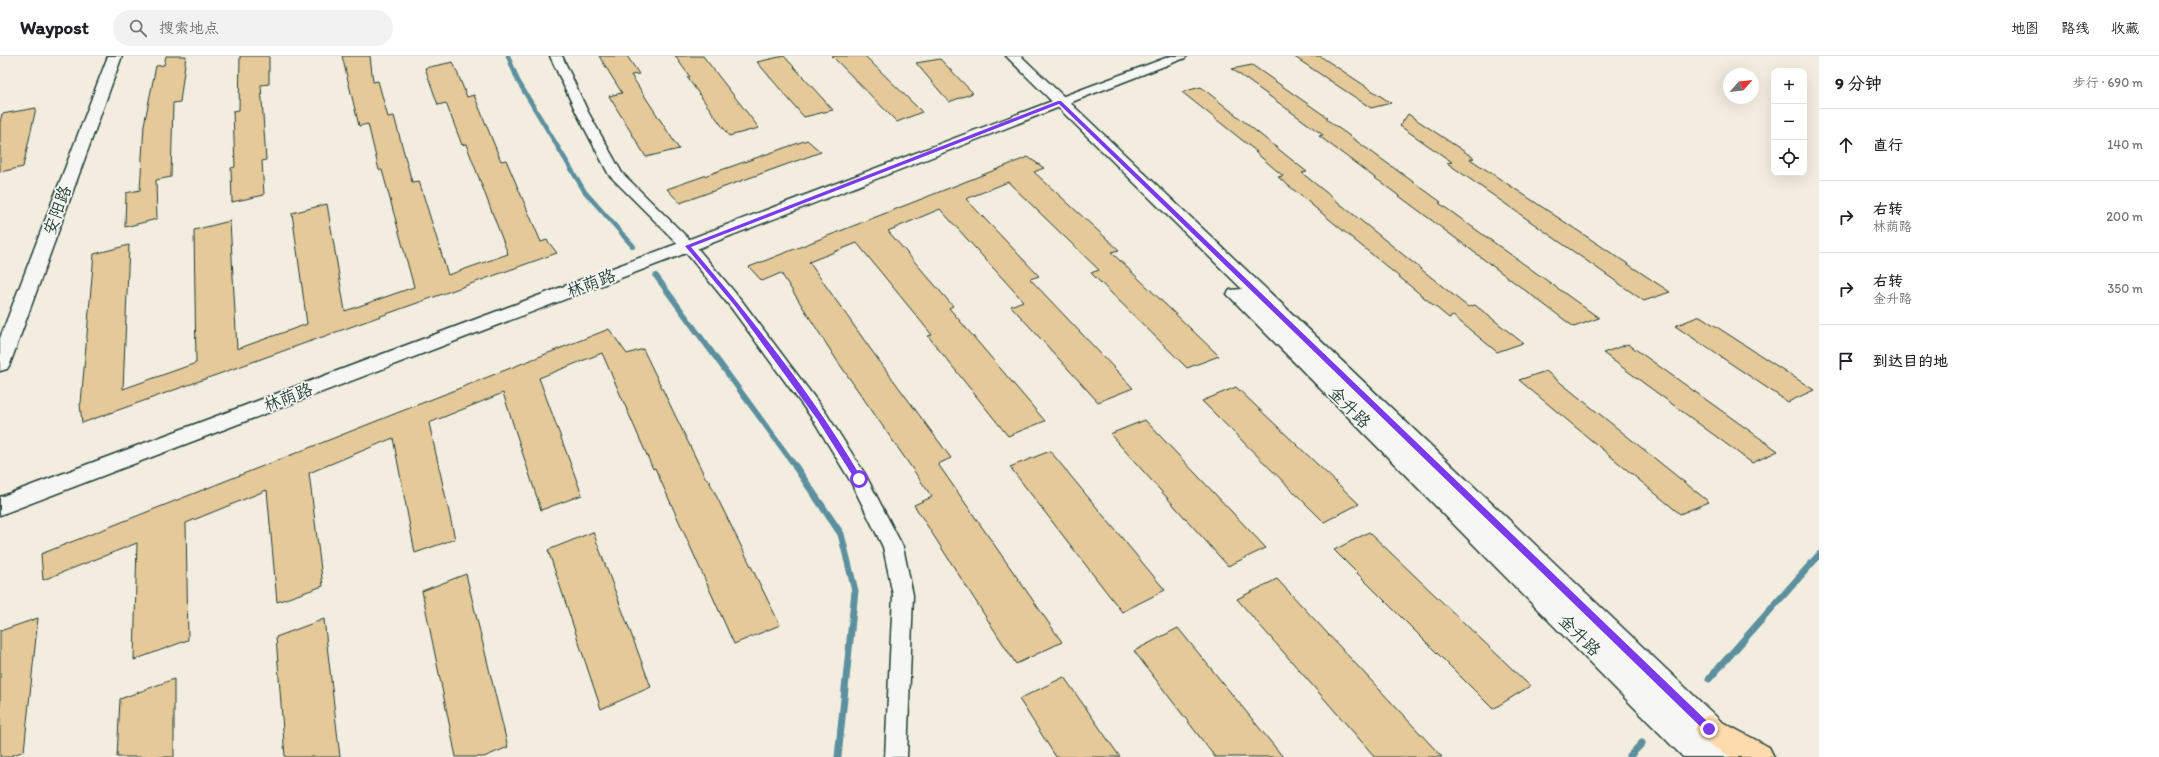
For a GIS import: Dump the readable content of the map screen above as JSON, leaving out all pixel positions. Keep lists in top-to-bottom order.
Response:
{
  "streets": {
    "main road": ["金升路"],
    "street": ["安阳路", "林荫路"]
  },
  "crossings": [
    ["林荫路", "金升路"]
  ],
  "north": "top right",
  "page": {
    "header": "Waypost",
    "search": "搜索地点",
    "nav": ["地图", "路线", "收藏"],
    "heading": ["9 分钟", "步行 · 690 m"],
    "map_buttons": ["+", "−"],
    "list": [
      ["直行", "140 m"],
      ["右转", "林荫路", "200 m"],
      ["右转", "金升路", "350 m"],
      "到达目的地"
    ]
  }
}
